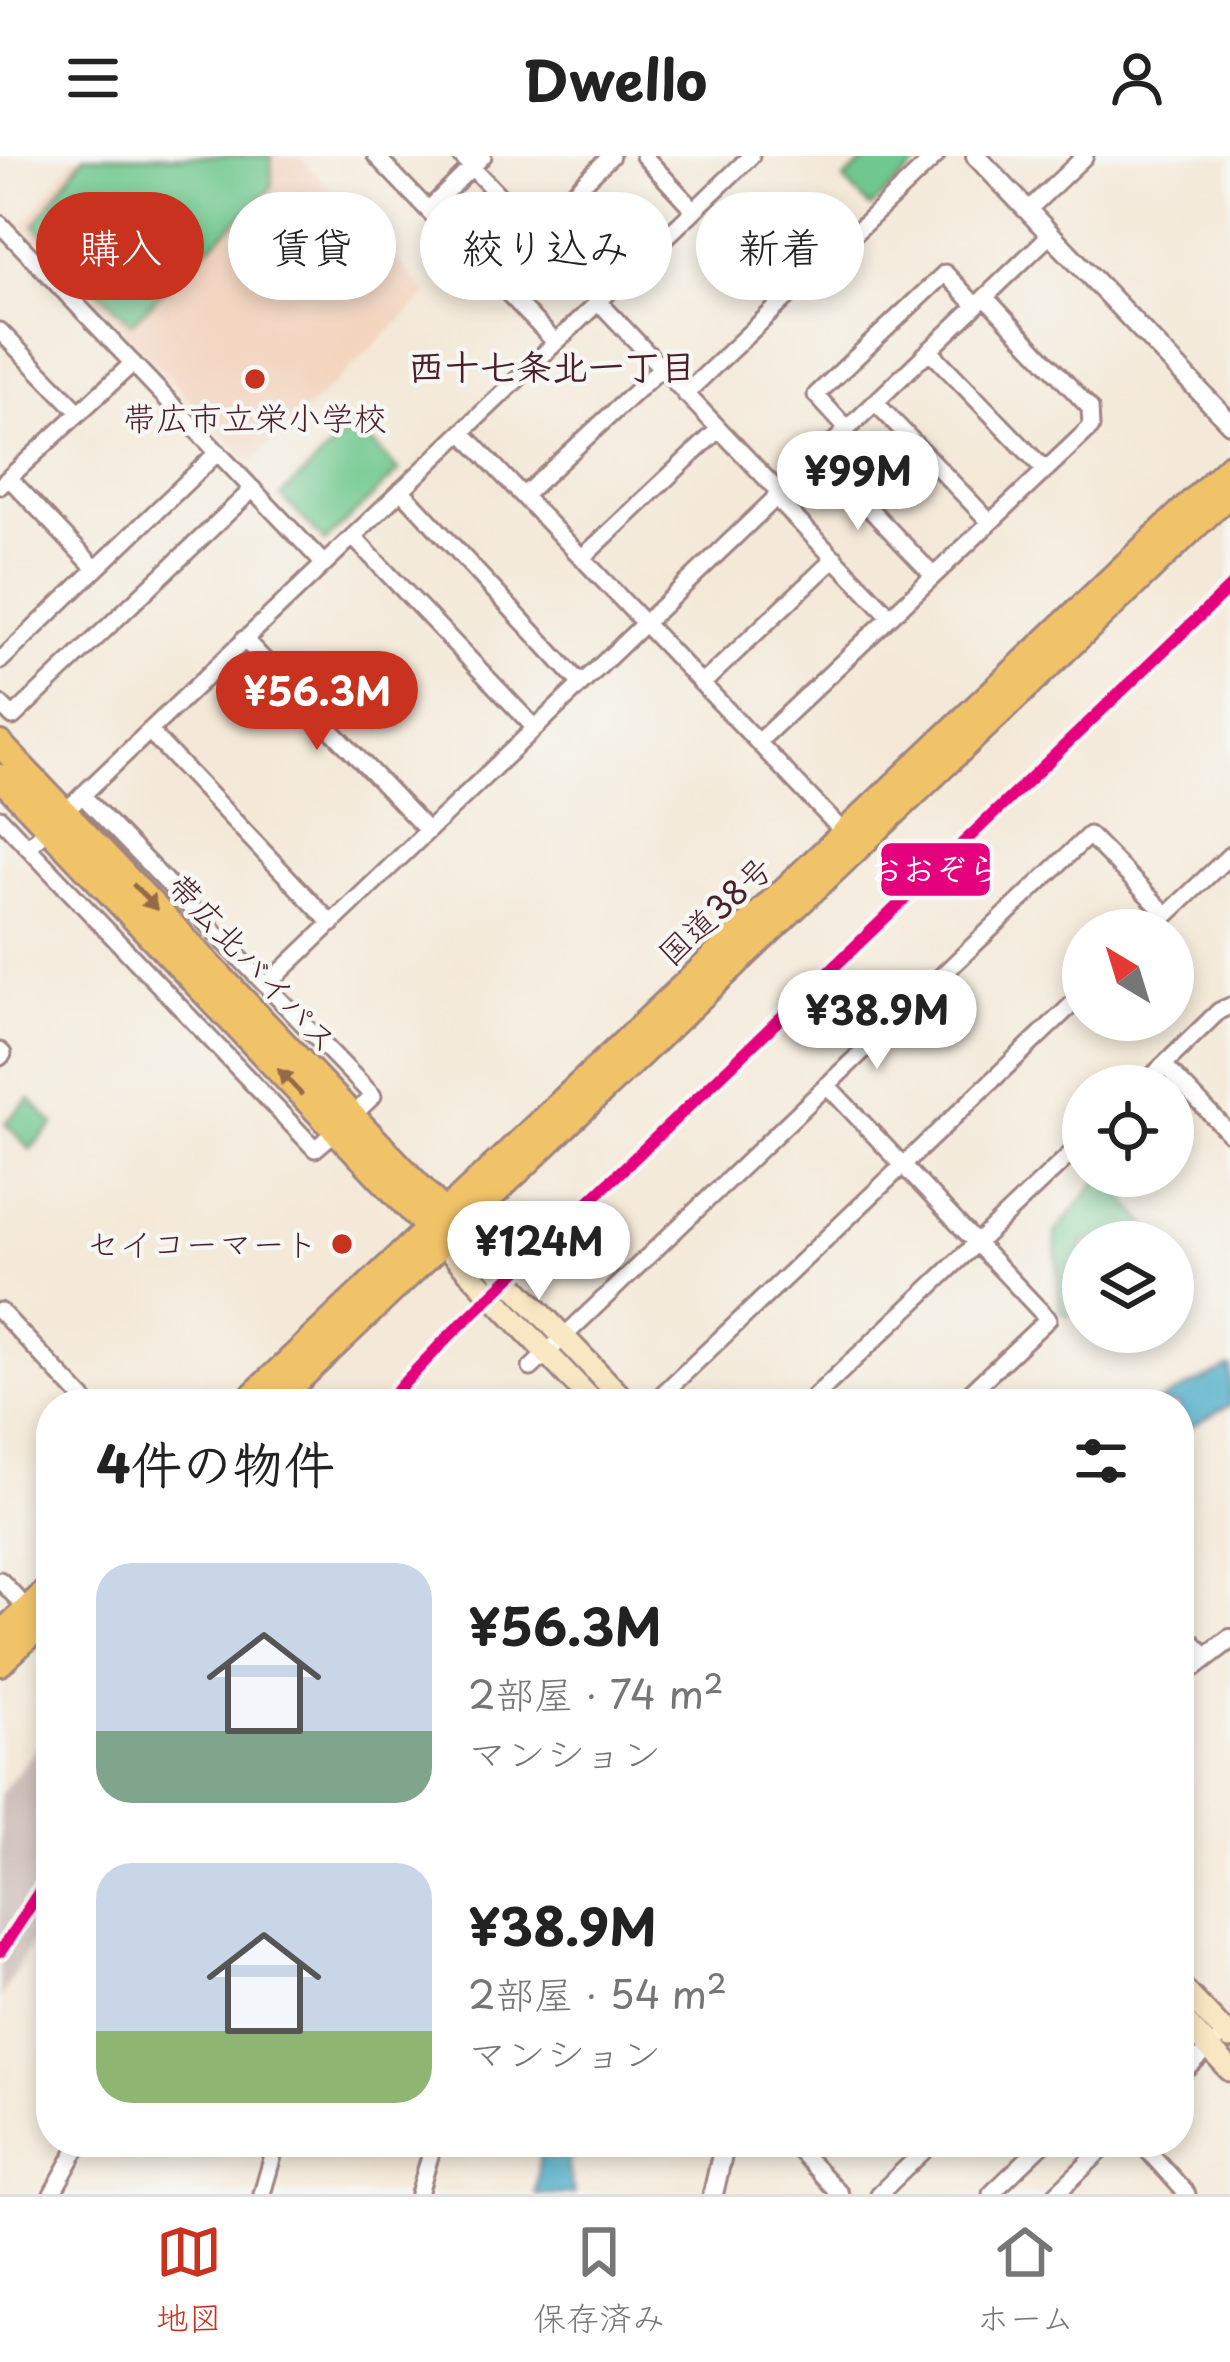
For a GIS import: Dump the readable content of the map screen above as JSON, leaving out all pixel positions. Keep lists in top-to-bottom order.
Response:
{
  "streets": {
    "highway": ["国道38号"]
  },
  "districts": ["西十七条北一丁目"],
  "places": ["帯広市立栄小学校", "セイコーマート"],
  "lines": ["transit line おおぞら"],
  "north": "top left",
  "page": {
    "header": "Dwello",
    "chip": [
      "購入",
      "賃貸",
      "絞り込み",
      "新着"
    ],
    "price": [
      "¥99M",
      "¥56.3M",
      "¥38.9M",
      "¥124M"
    ],
    "heading": "4件の物件",
    "list": [
      {
        "name": "¥56.3M",
        "note": "2部屋 · 74 m² · マンション"
      },
      {
        "name": "¥38.9M",
        "note": "2部屋 · 54 m² · マンション"
      }
    ],
    "tabs": ["地図", "保存済み", "ホーム"]
  }
}
